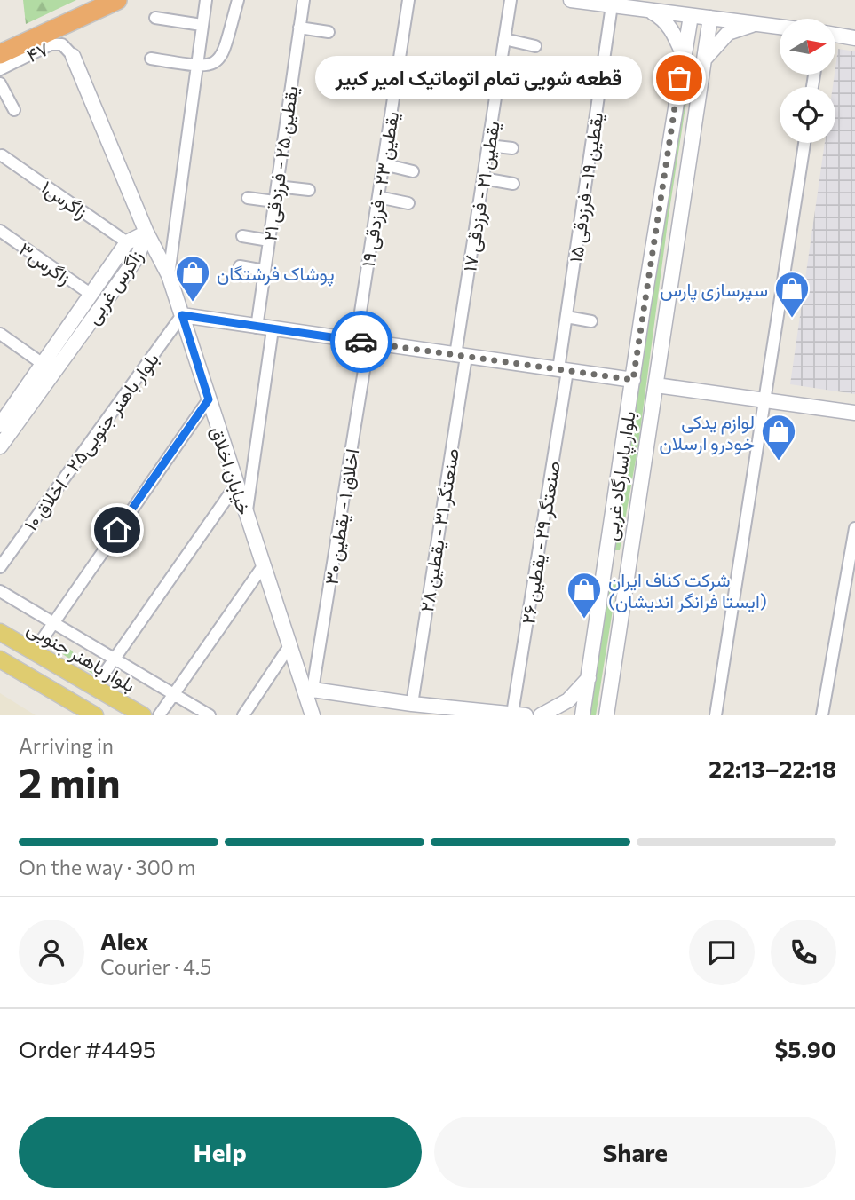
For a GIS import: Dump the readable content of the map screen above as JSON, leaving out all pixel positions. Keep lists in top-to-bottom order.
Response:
{
  "streets": {
    "main road": ["بلوار باهنر جنوبی"],
    "street": [
      "۴۷",
      "یقطین ۲۵ - فرزدقی ۲۱",
      "یقطین ۱۹ - فرزدقی ۱۵",
      "یقطین ۲۳ - فرزدقی ۱۹",
      "یقطین ۲۱ - فرزدقی ۱۷",
      "زاگرس۱",
      "زاگرس۳",
      "زاگرس غربی",
      "بلوار باهنر جنوبی۲۵ - اخلاق ۱۰",
      "خیابان اخلاق",
      "بلوار پاسارگاد غربی",
      "اخلاق ۱ - یقطین ۳۰",
      "صنعتگر ۳۱ - یقطین ۲۸",
      "صنعتگر ۲۹ - یقطین ۲۶"
    ]
  },
  "crossings": [
    ["۴۷", "خیابان اخلاق"],
    ["یقطین ۱۹ - فرزدقی ۱۵", "صنعتگر ۲۹ - یقطین ۲۶"],
    ["یقطین ۲۳ - فرزدقی ۱۹", "اخلاق ۱ - یقطین ۳۰"],
    ["یقطین ۲۱ - فرزدقی ۱۷", "صنعتگر ۳۱ - یقطین ۲۸"],
    ["زاگرس۱", "زاگرس غربی"],
    ["زاگرس۳", "زاگرس غربی"],
    ["زاگرس غربی", "خیابان اخلاق"],
    ["بلوار باهنر جنوبی۲۵ - اخلاق ۱۰", "خیابان اخلاق"],
    ["خیابان اخلاق", "اخلاق ۱ - یقطین ۳۰"]
  ],
  "places": {
    "other": ["قطعه شویی تمام اتوماتیک امیر کبیر"],
    "shop": [
      "پوشاک فرشتگان",
      "سپرسازی پارس",
      "لوازم یدکی خودرو ارسلان",
      "شرکت کناف ایران (ایستا فرانگر اندیشان)"
    ]
  },
  "north": "right",
  "page": {
    "bubble": "قطعه شویی تمام اتوماتیک امیر کبیر",
    "heading": ["2 min", "Arriving in", "22:13–22:18"],
    "panel": [
      "Alex",
      "Courier · 4.5",
      "Order #4495",
      "$5.90"
    ],
    "bar": "On the way · 300 m",
    "buttons": ["Help", "Share"]
  }
}
